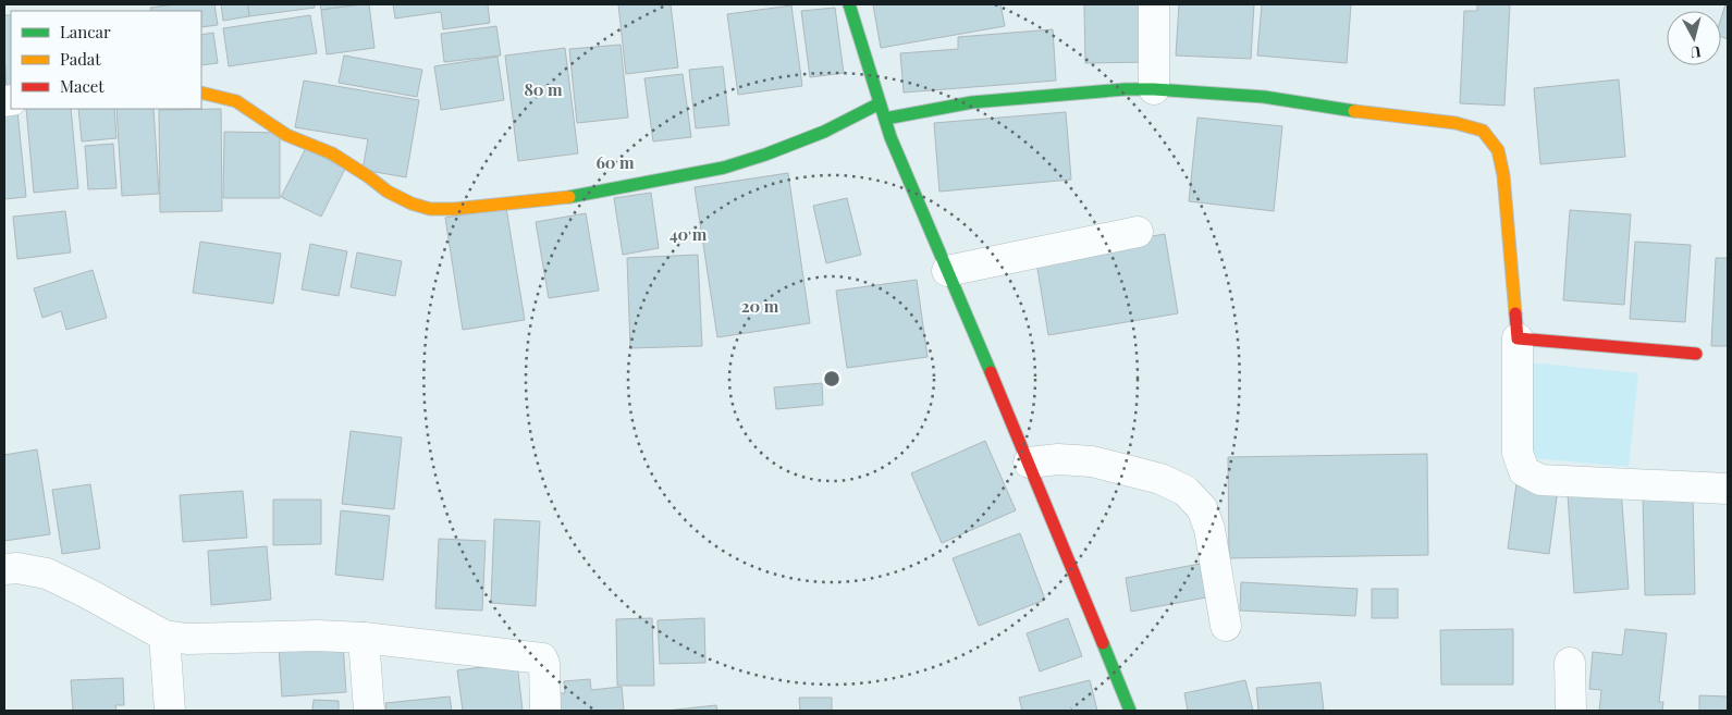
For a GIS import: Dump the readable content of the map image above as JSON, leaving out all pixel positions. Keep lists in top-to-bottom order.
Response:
{
  "legend": ["Lancar", "Padat", "Macet"],
  "north": "bottom",
  "rings": [
    "80 m",
    "60 m",
    "40 m",
    "20 m"
  ]
}
